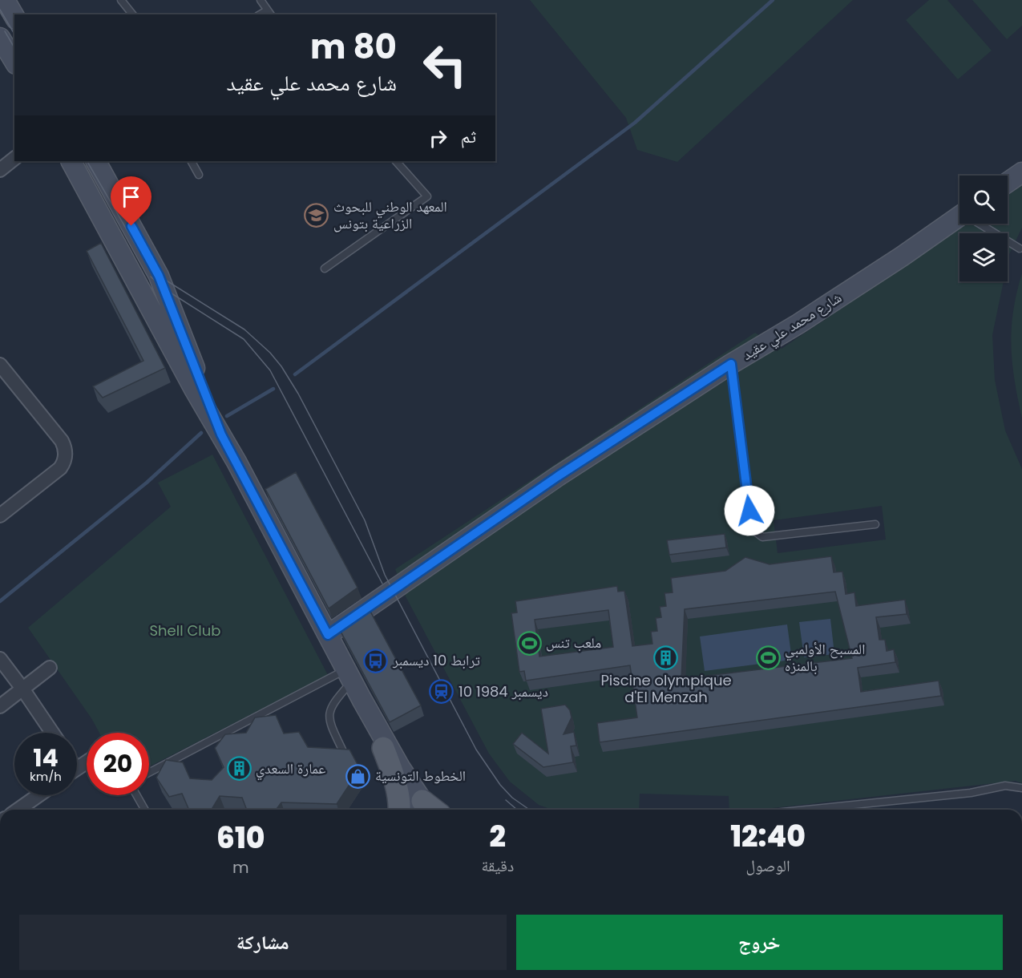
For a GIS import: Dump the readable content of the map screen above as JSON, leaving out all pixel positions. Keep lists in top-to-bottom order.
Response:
{
  "streets": {
    "street": ["شارع محمد علي عقيد"]
  },
  "parks": ["Shell Club"],
  "places": {
    "school or university": ["المعهد الوطني للبحوث الزراعية بتونس"],
    "sports": ["ملعب تنس", "المسبح الأولمبي بالمنزه"],
    "building": ["Piscine olympique d'El Menzah", "عمارة السعدي"],
    "bus stop": ["ترابط 10 ديسمبر"],
    "station": ["10 ديسمبر 1984"],
    "shop": ["الخطوط التونسية"]
  },
  "page": {
    "turn": ["80 m", "شارع محمد علي عقيد"],
    "then": "ثم",
    "speed": "14 km/h",
    "limit": "20",
    "eta": [
      "12:40",
      "الوصول",
      "2",
      "دقيقة",
      "610",
      "m"
    ],
    "buttons": ["خروج", "مشاركة"]
  }
}
